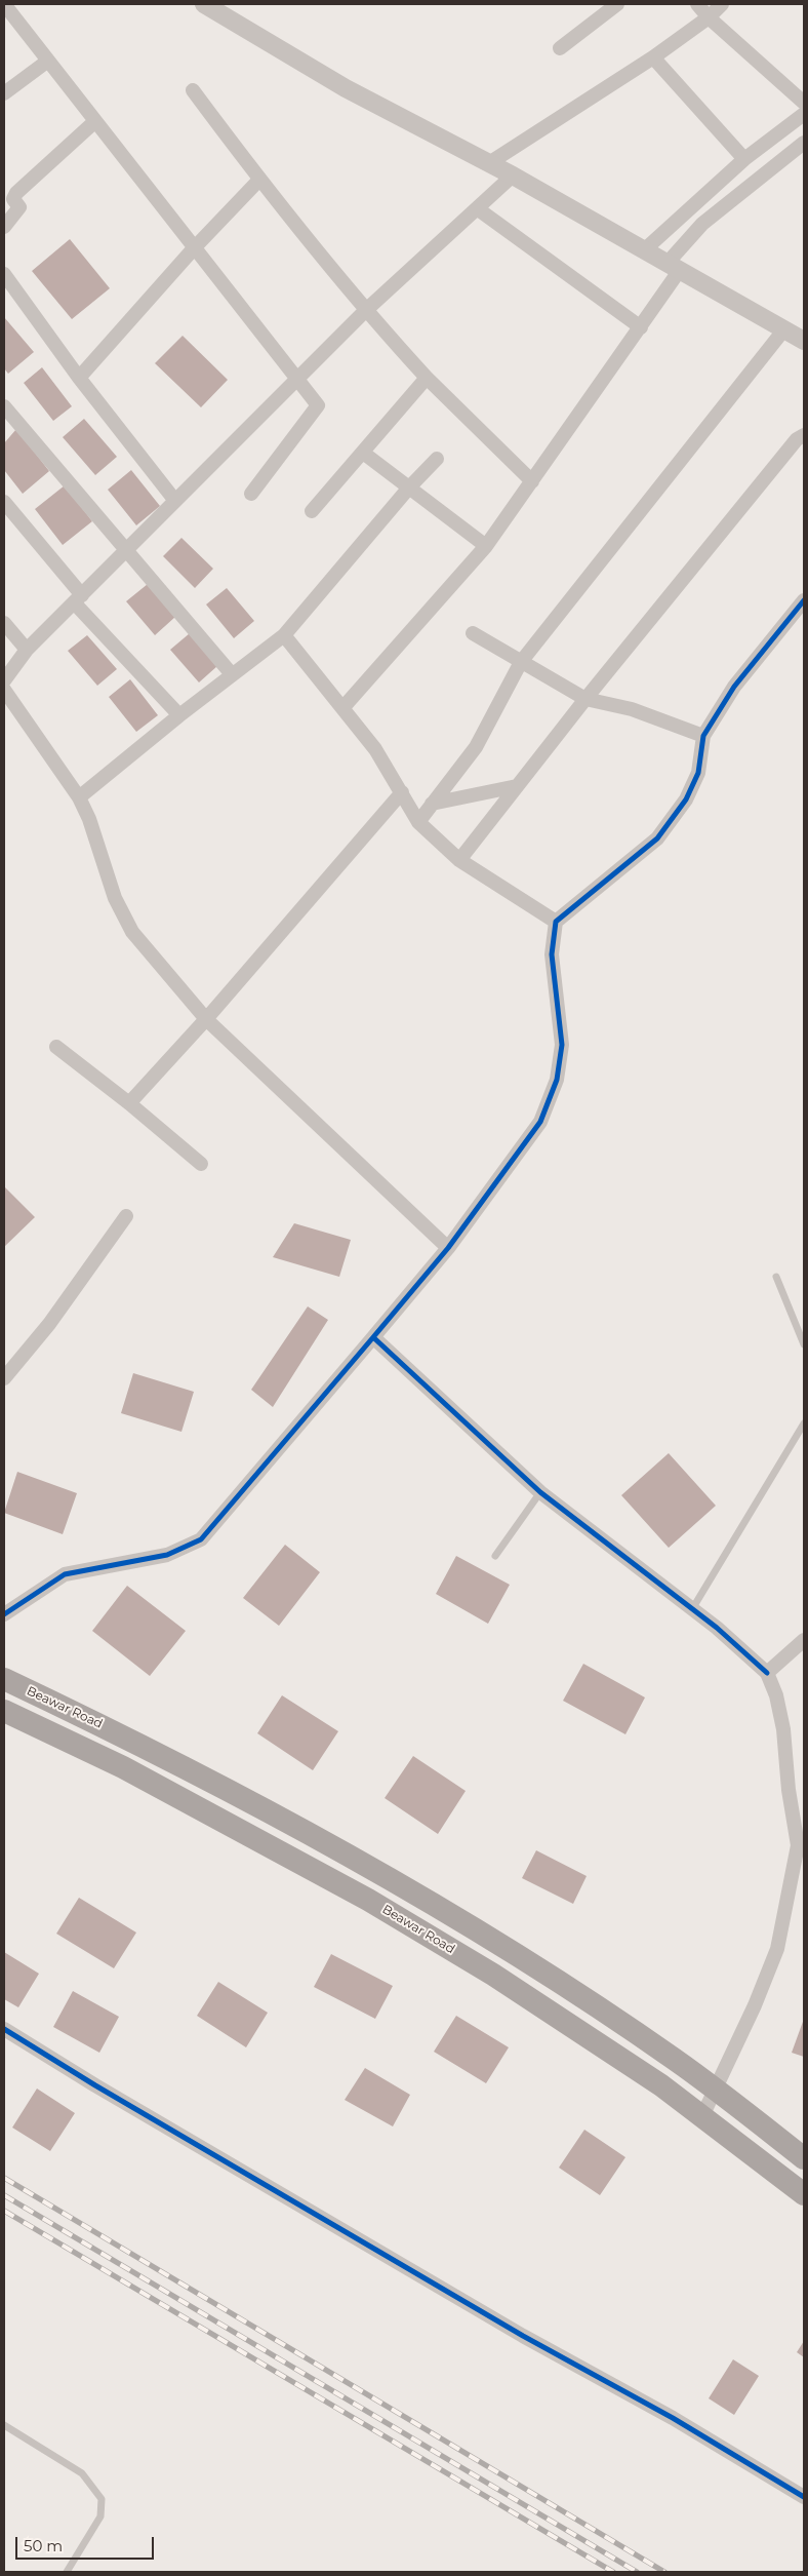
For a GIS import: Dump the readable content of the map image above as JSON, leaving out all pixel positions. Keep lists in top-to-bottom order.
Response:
{
  "streets": {
    "main road": ["Beawar Road"]
  },
  "scale_bar": "50 m"
}
